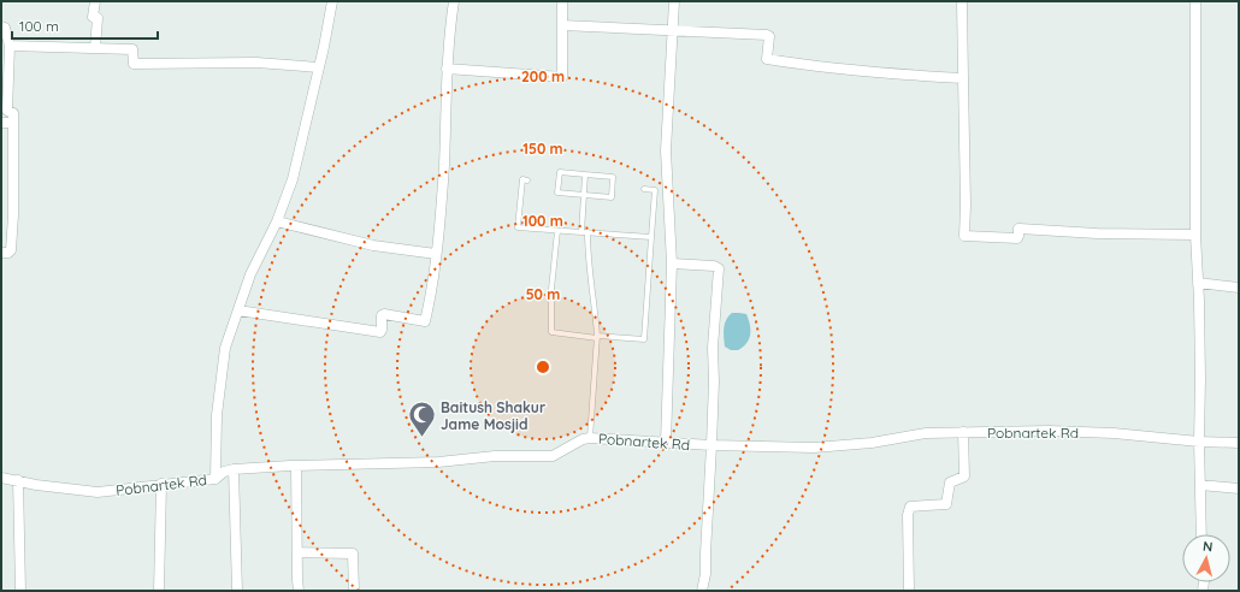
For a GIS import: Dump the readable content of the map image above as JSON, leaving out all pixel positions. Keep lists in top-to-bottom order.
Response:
{
  "streets": {
    "street": ["Pobnartek Rd"]
  },
  "places": {
    "mosque": ["Baitush Shakur Jame Mosjid"]
  },
  "scale_bar": "100 m",
  "north": "top",
  "rings": [
    "200 m",
    "150 m",
    "100 m",
    "50 m"
  ]
}
